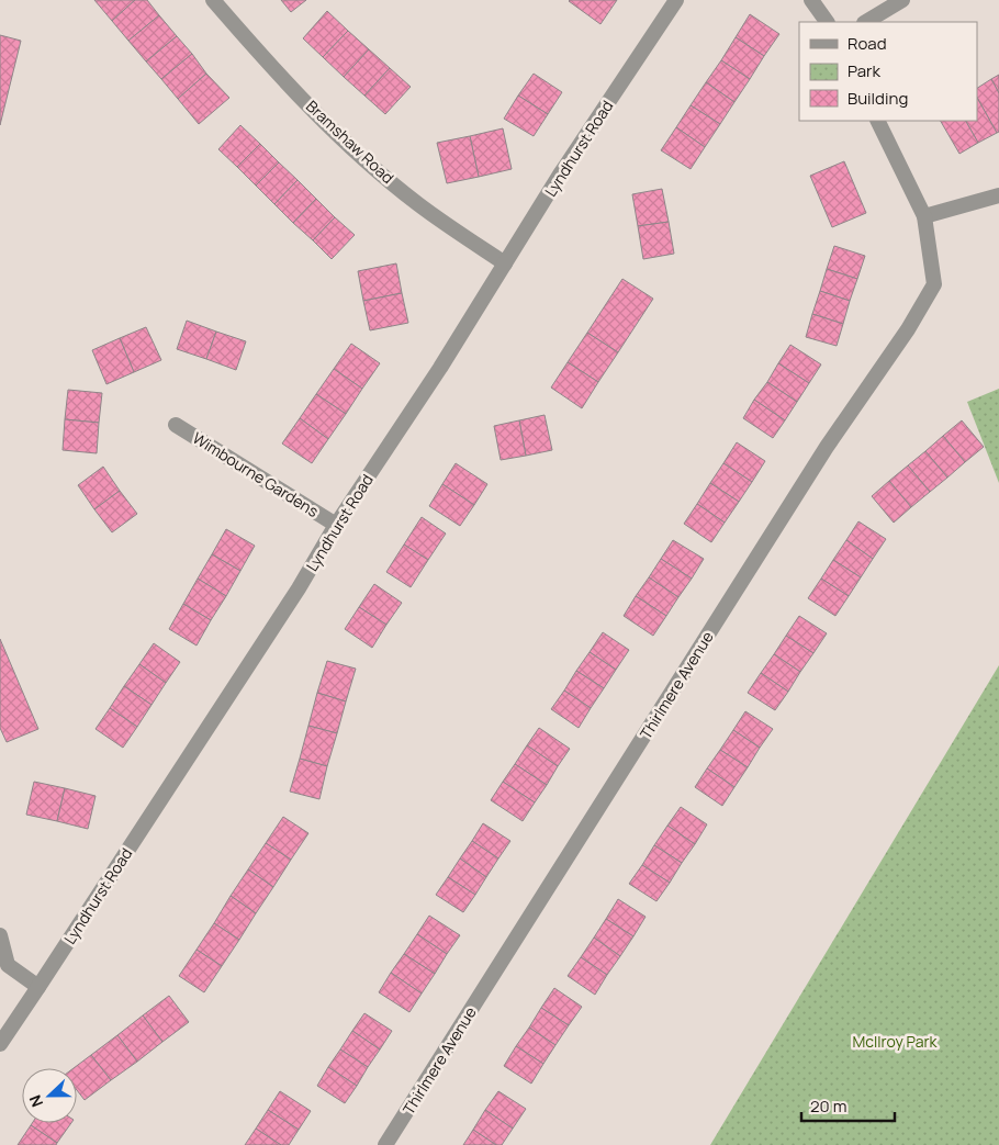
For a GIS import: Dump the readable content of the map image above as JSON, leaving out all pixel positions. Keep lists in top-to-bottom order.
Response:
{
  "streets": {
    "street": [
      "Bramshaw Road",
      "Lyndhurst Road",
      "Wimbourne Gardens",
      "Thirlmere Avenue"
    ]
  },
  "crossings": [
    ["Bramshaw Road", "Lyndhurst Road"],
    ["Lyndhurst Road", "Wimbourne Gardens"]
  ],
  "parks": ["McIlroy Park"],
  "legend": ["Road", "Park", "Building"],
  "scale_bar": "20 m",
  "north": "left"
}
